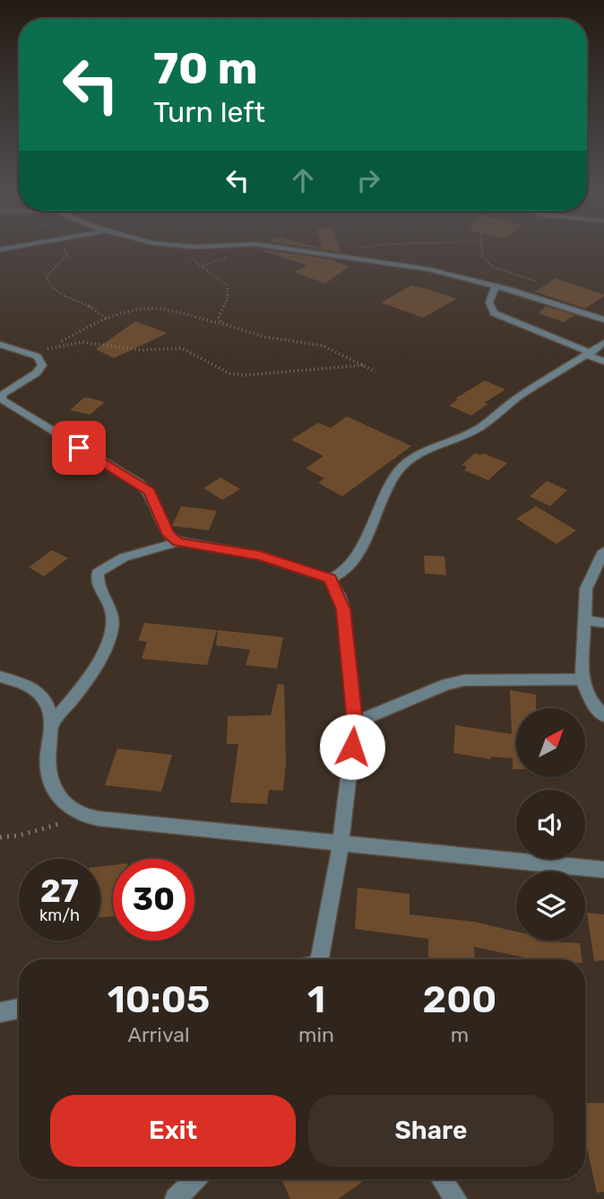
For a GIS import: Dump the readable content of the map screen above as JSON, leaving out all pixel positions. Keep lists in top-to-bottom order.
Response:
{
  "north": "top right",
  "page": {
    "turn": ["70 m", "Turn left"],
    "speed": "27 km/h",
    "limit": "30",
    "eta": [
      "10:05",
      "Arrival",
      "1",
      "min",
      "200",
      "m"
    ],
    "buttons": ["Exit", "Share"]
  }
}
